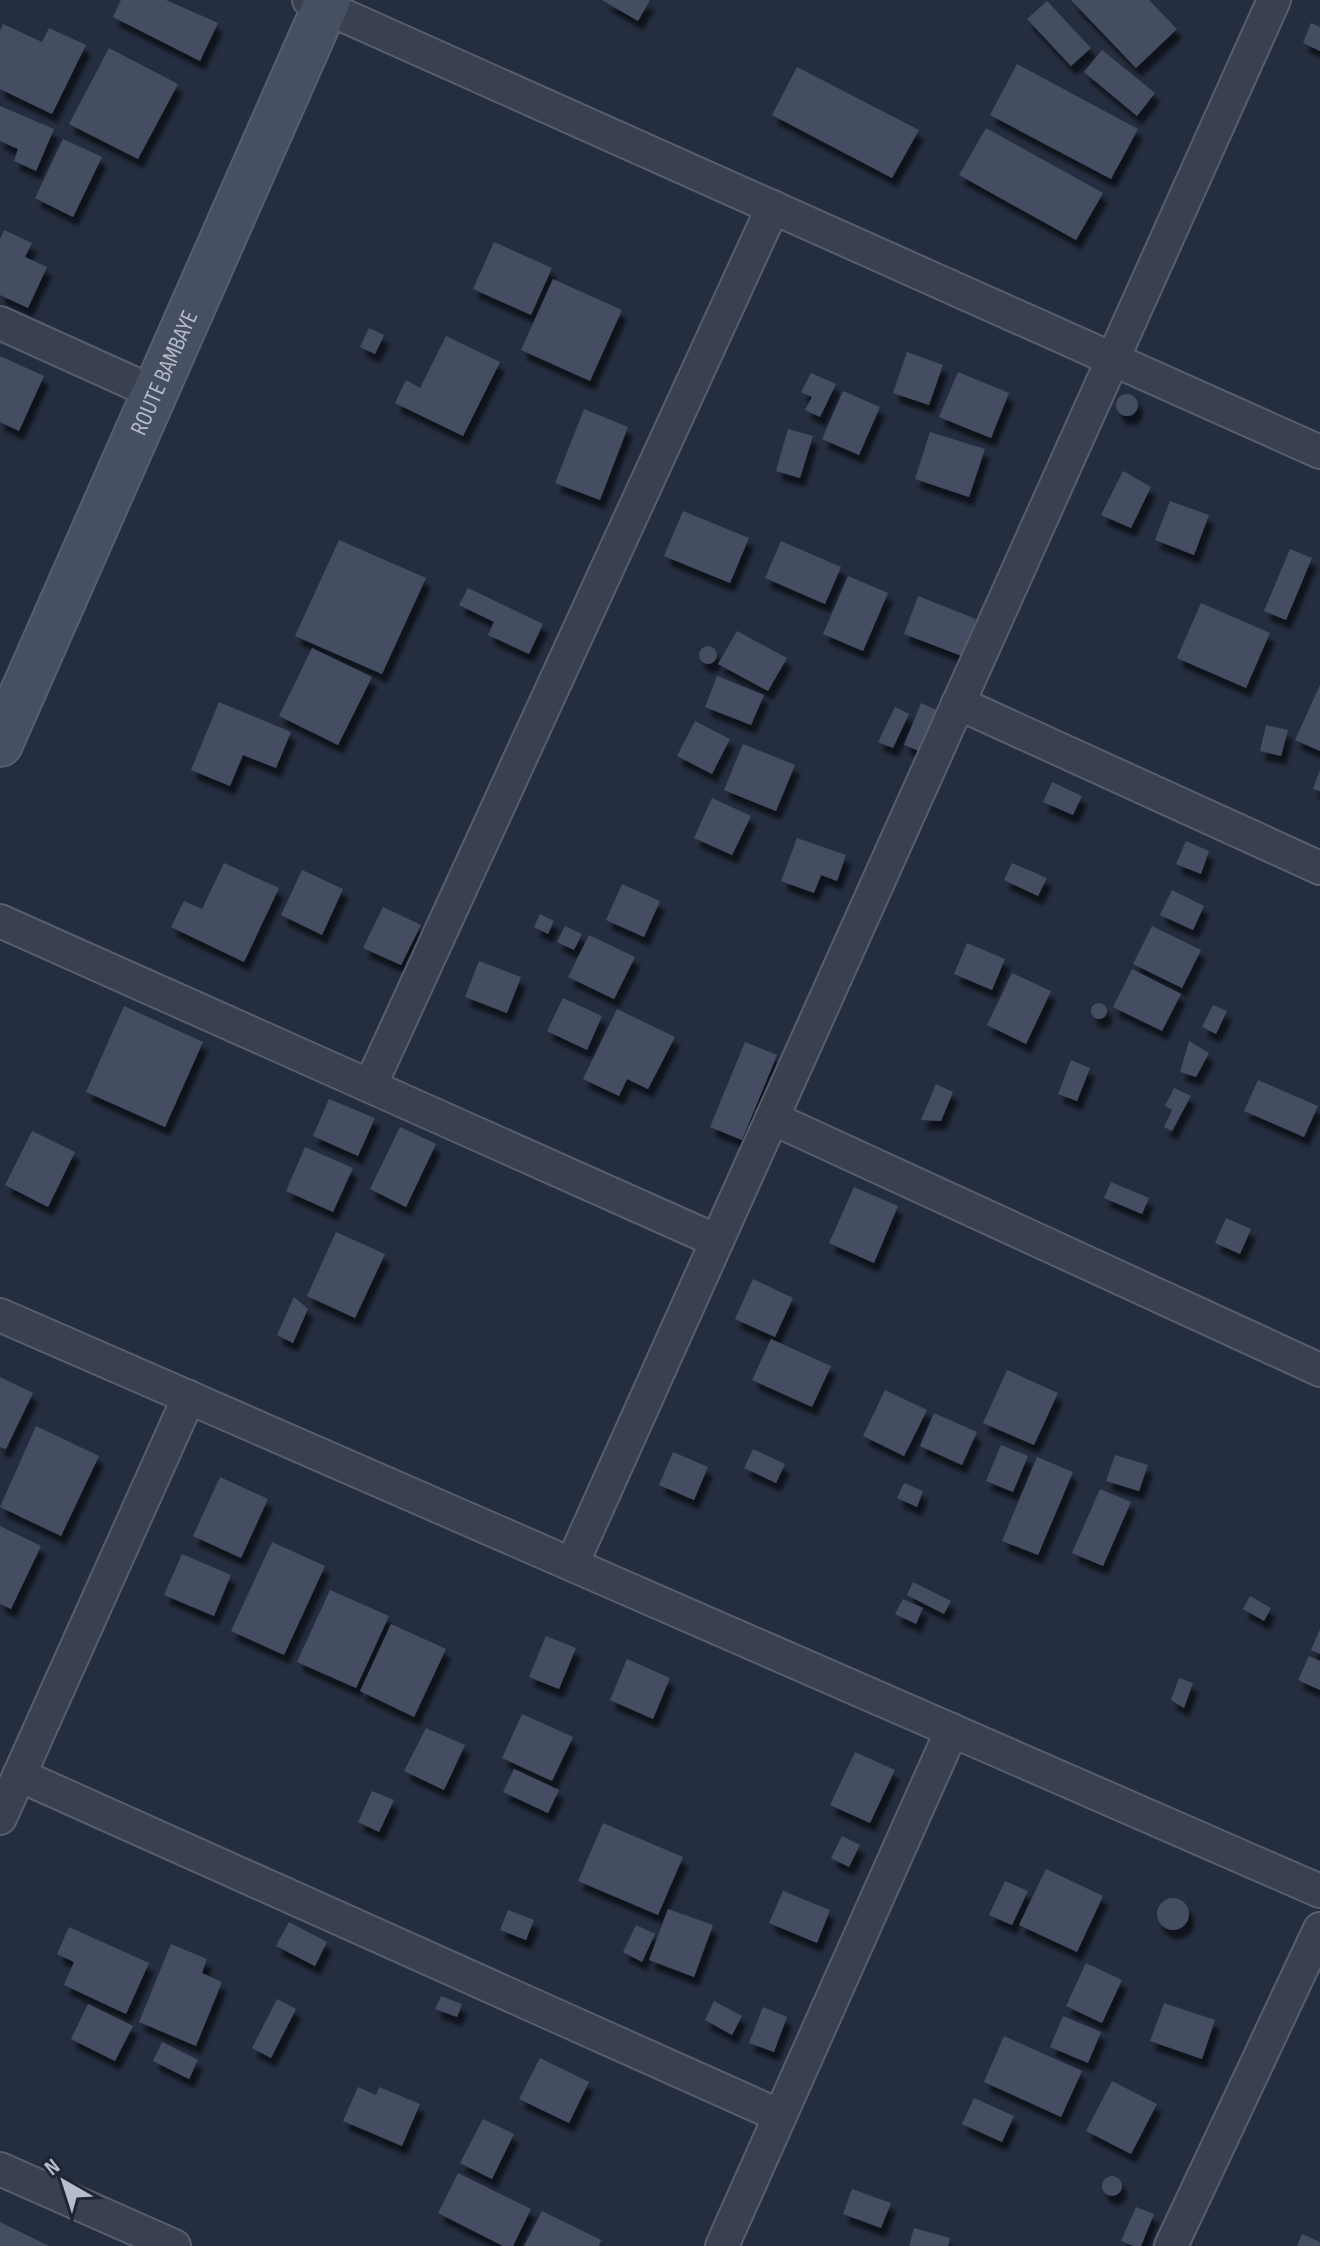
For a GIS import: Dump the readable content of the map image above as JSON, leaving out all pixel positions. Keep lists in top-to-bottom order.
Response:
{
  "streets": {
    "street": ["ROUTE BAMBAYE"]
  },
  "north": "top left"
}
